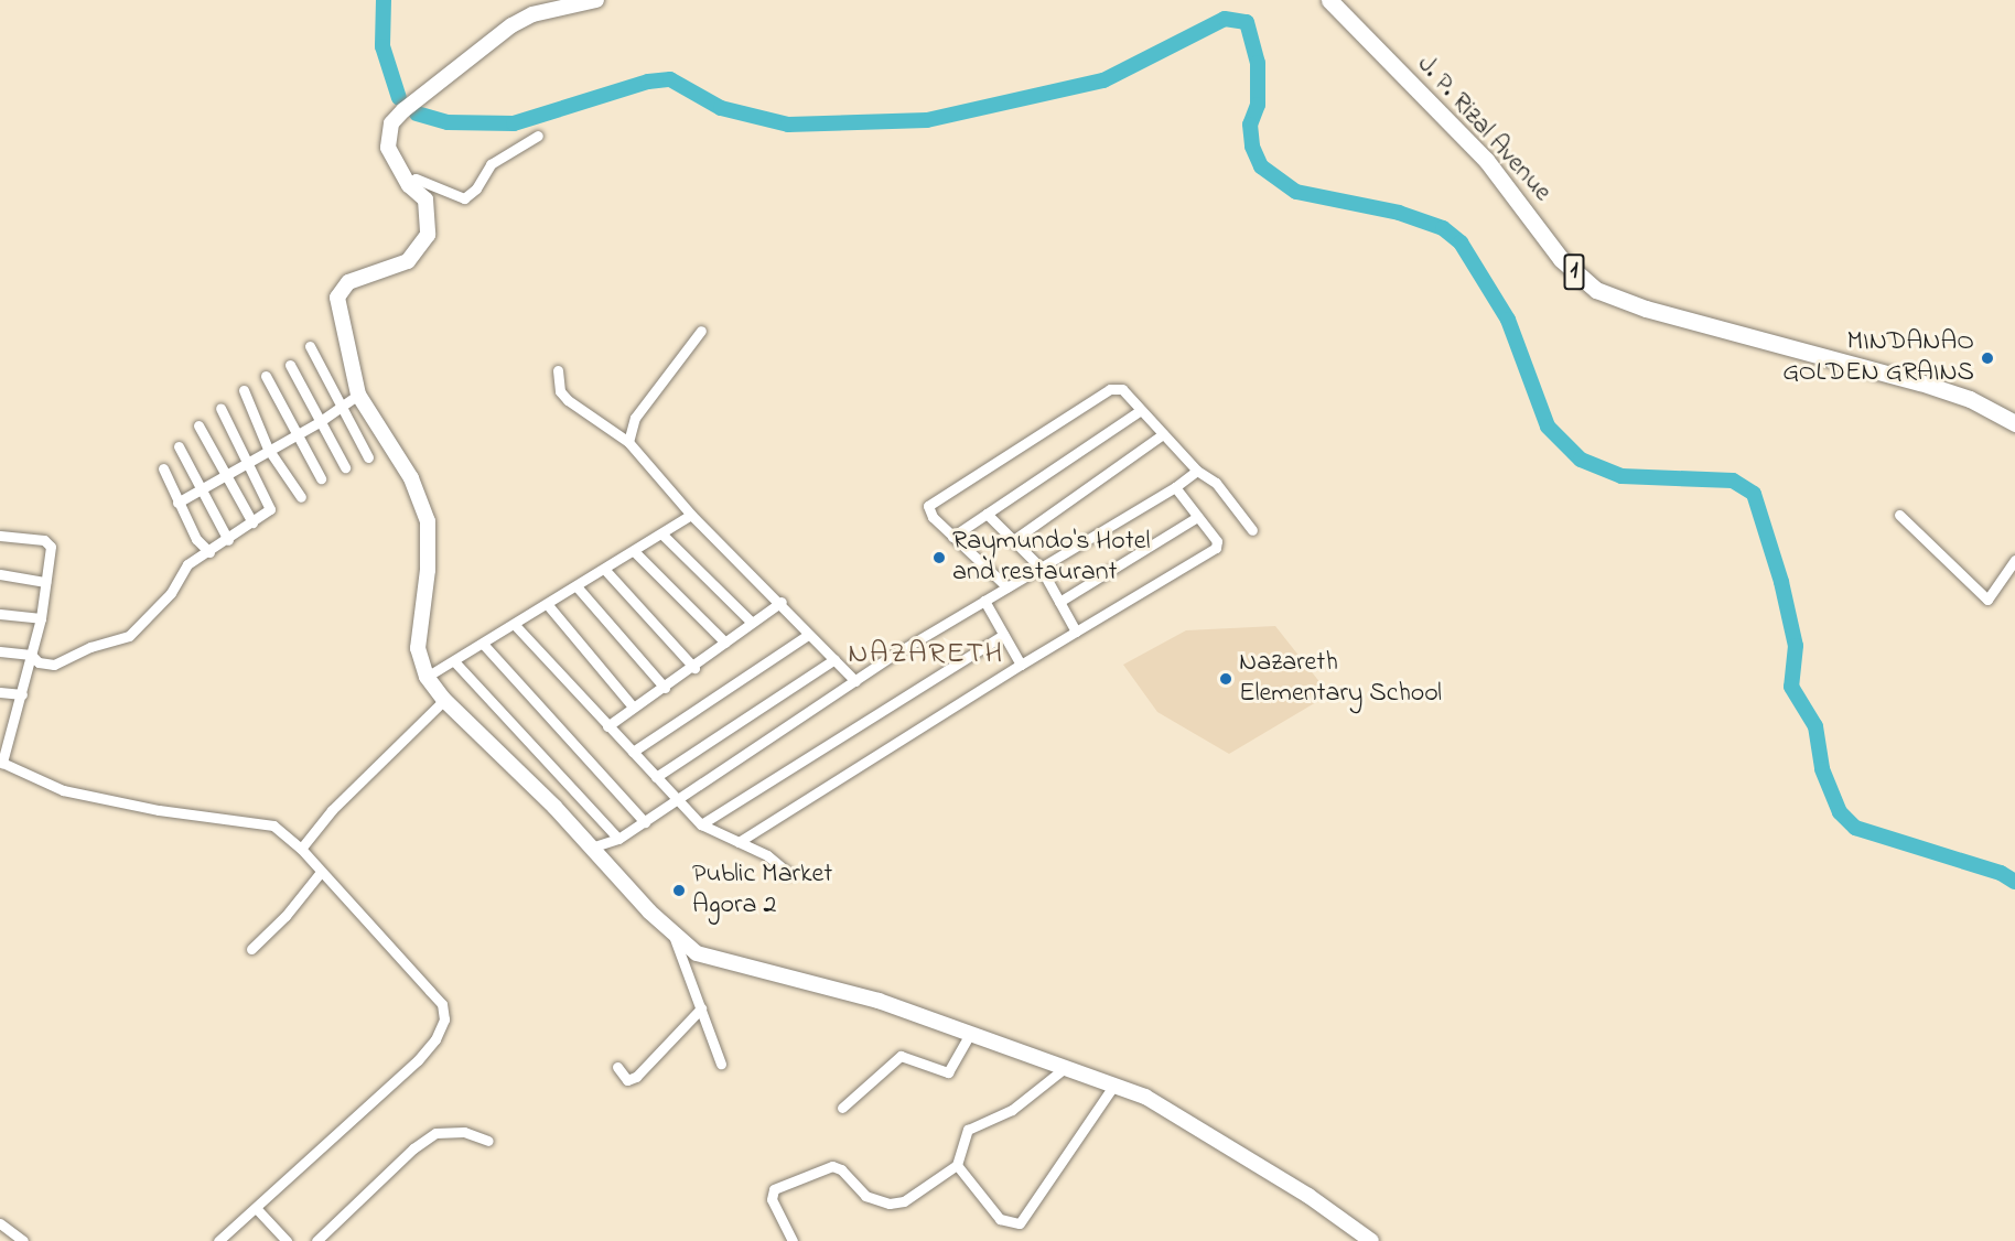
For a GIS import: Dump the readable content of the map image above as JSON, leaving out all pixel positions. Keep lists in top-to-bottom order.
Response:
{
  "streets": {
    "main road": ["J. P. Rizal Avenue", "1"]
  },
  "districts": ["NAZARETH"],
  "places": [
    "MINDANAO GOLDEN GRAINS",
    "Raymundo's Hotel and restaurant",
    "Nazareth Elementary School",
    "Public Market Agora 2"
  ]
}
